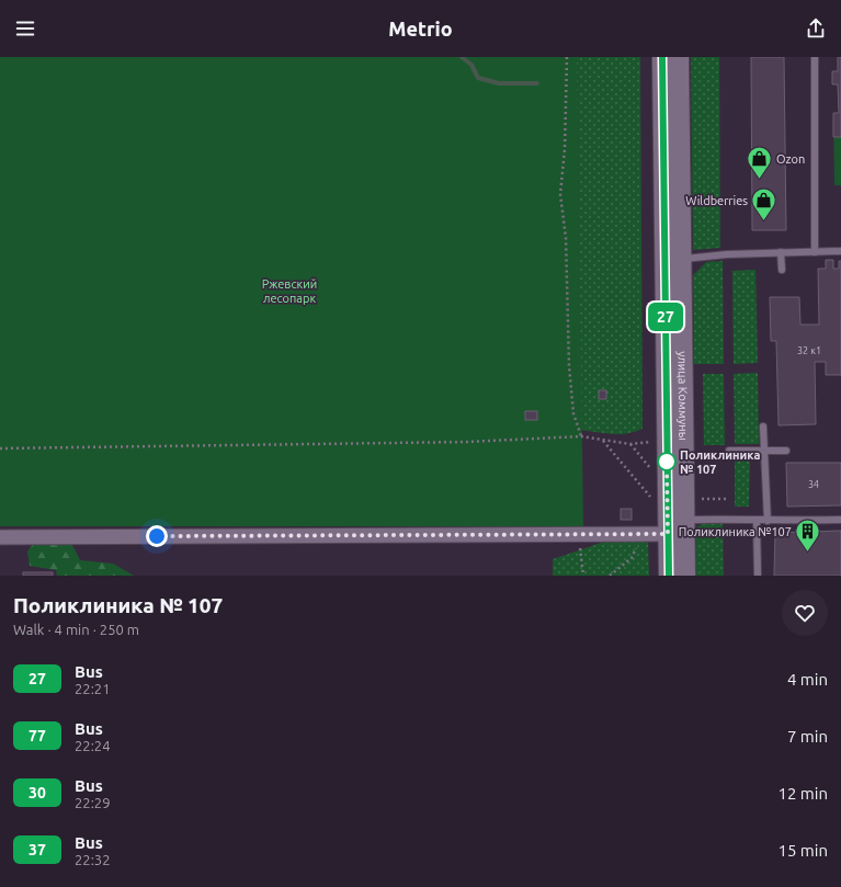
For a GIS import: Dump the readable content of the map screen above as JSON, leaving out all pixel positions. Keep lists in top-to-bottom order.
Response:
{
  "streets": {
    "main road": ["улица Коммуны"]
  },
  "parks": ["Ржевский лесопарк"],
  "places": {
    "shop": ["Ozon", "Wildberries"],
    "other": ["Поликлиника № 107"],
    "building": ["Поликлиника №107"]
  },
  "lines": ["bus line 27"],
  "house_numbers": ["32 к1", "34"],
  "page": {
    "header": "Metrio",
    "on_map": "27",
    "heading": ["Поликлиника № 107", "Walk · 4 min · 250 m"],
    "list": [
      {
        "mark": "27",
        "name": "Bus",
        "note": "22:21",
        "value": "4 min"
      },
      {
        "mark": "77",
        "name": "Bus",
        "note": "22:24",
        "value": "7 min"
      },
      {
        "mark": "30",
        "name": "Bus",
        "note": "22:29",
        "value": "12 min"
      },
      {
        "mark": "37",
        "name": "Bus",
        "note": "22:32",
        "value": "15 min"
      }
    ]
  }
}
